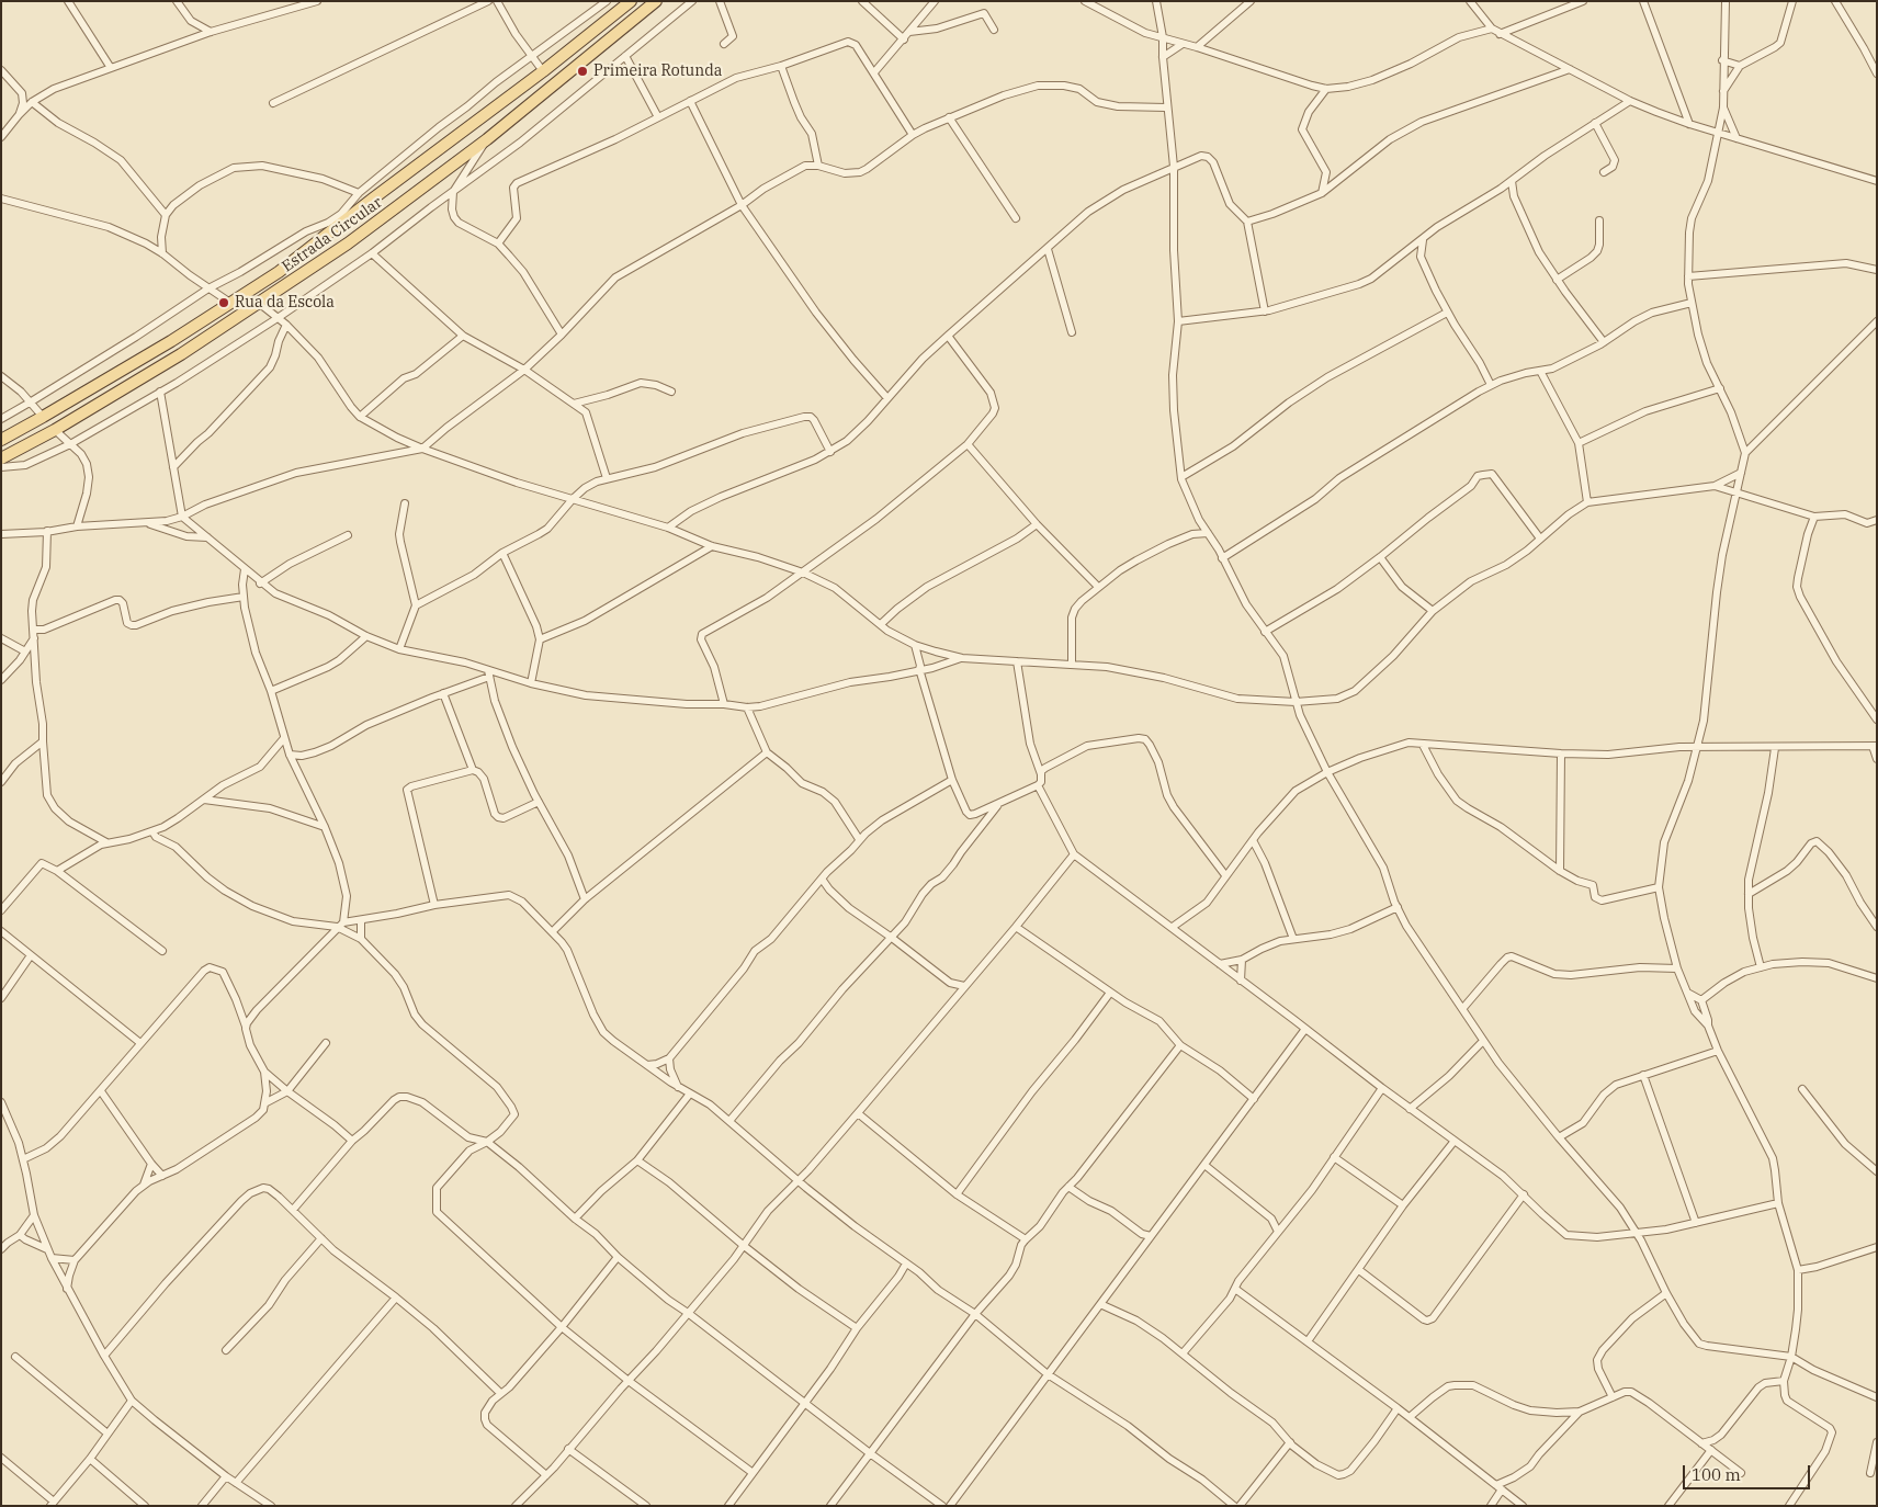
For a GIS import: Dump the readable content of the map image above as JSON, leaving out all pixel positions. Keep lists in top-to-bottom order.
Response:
{
  "streets": {
    "main road": ["Estrada Circular"]
  },
  "places": ["Primeira Rotunda", "Rua da Escola"],
  "scale_bar": "100 m"
}
